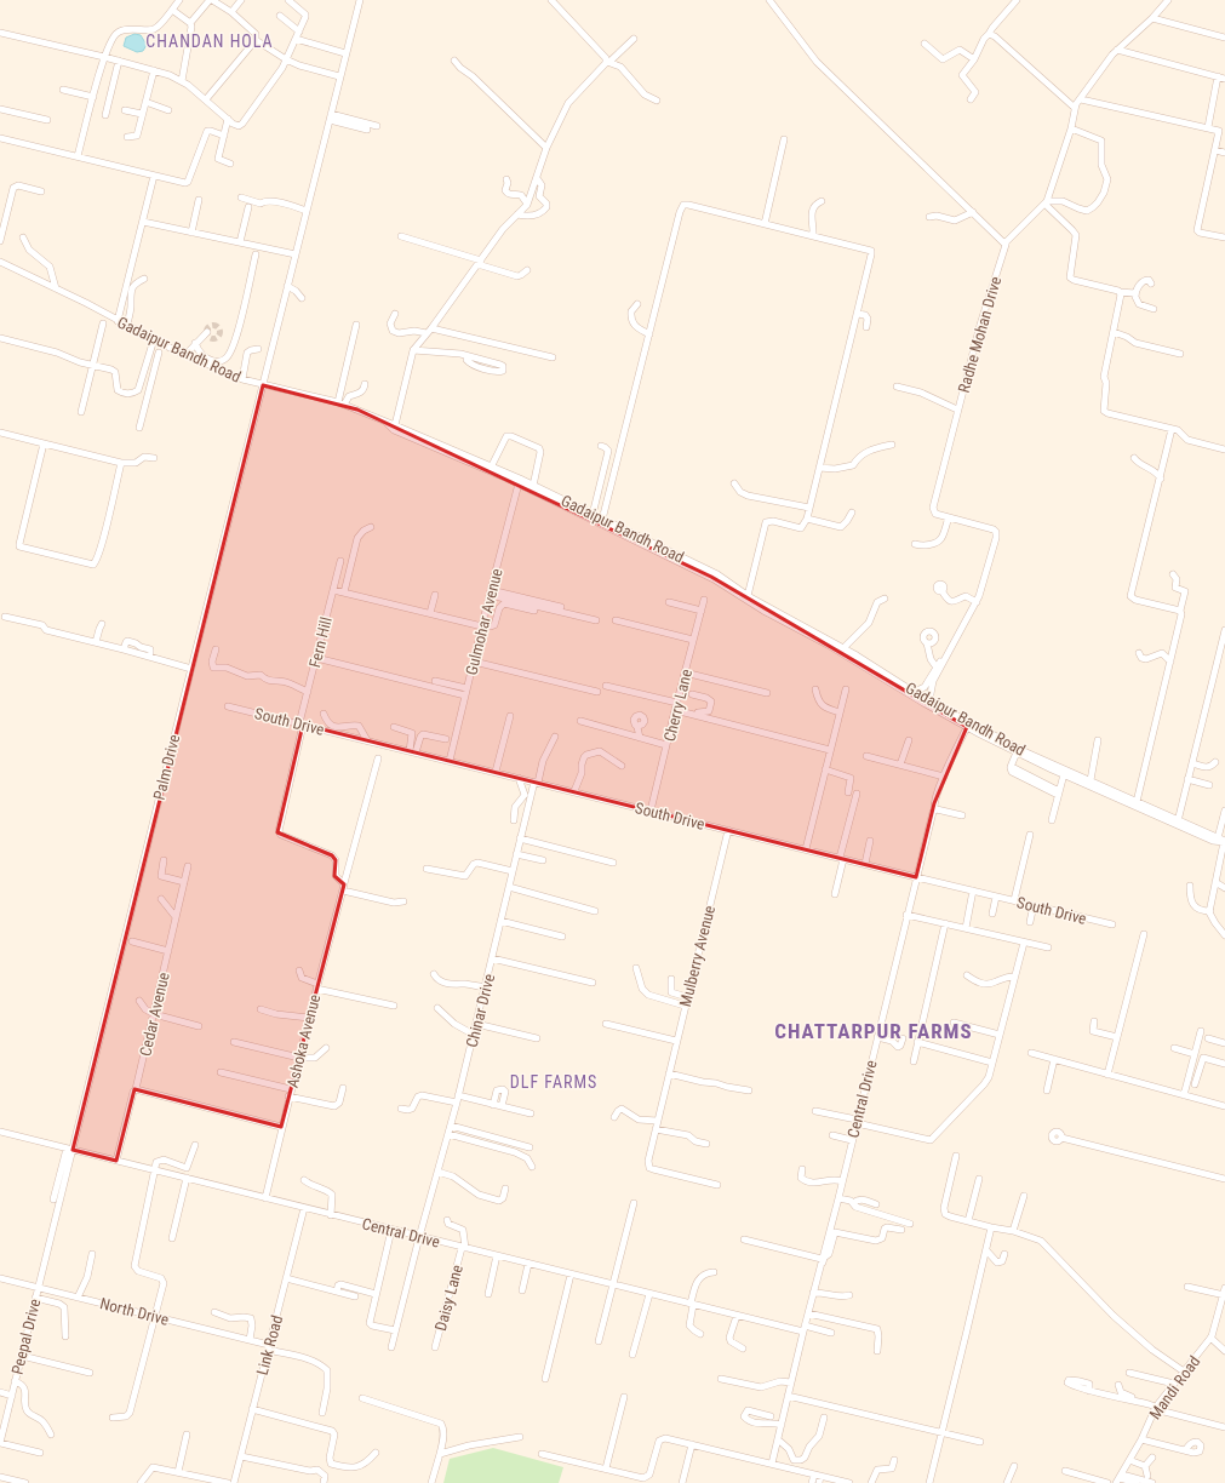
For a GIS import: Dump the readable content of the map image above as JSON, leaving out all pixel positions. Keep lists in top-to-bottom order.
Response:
{
  "streets": {
    "street": [
      "Radhe Mohan Drive",
      "Gadaipur Bandh Road",
      "Gulmohar Avenue",
      "Fern Hill",
      "Cherry Lane",
      "South Drive",
      "Palm Drive",
      "Mulberry Avenue",
      "Chinar Drive",
      "Cedar Avenue",
      "Ashoka Avenue",
      "Central Drive",
      "Daisy Lane",
      "North Drive",
      "Peepal Drive",
      "Link Road",
      "Mandi Road"
    ]
  },
  "crossings": [
    ["Radhe Mohan Drive", "Gadaipur Bandh Road"],
    ["Gadaipur Bandh Road", "Palm Drive"],
    ["Gulmohar Avenue", "South Drive"],
    ["Fern Hill", "South Drive"],
    ["Fern Hill", "Ashoka Avenue"],
    ["Cherry Lane", "South Drive"],
    ["South Drive", "Mulberry Avenue"],
    ["South Drive", "Chinar Drive"],
    ["South Drive", "Central Drive"],
    ["Palm Drive", "Central Drive"],
    ["Palm Drive", "Peepal Drive"],
    ["Chinar Drive", "Central Drive"],
    ["Cedar Avenue", "Central Drive"],
    ["Ashoka Avenue", "Central Drive"],
    ["Central Drive", "Daisy Lane"],
    ["Central Drive", "Peepal Drive"],
    ["Central Drive", "Link Road"],
    ["North Drive", "Peepal Drive"],
    ["North Drive", "Link Road"]
  ],
  "districts": ["CHANDAN HOLA", "CHATTARPUR FARMS", "DLF FARMS"]
}
